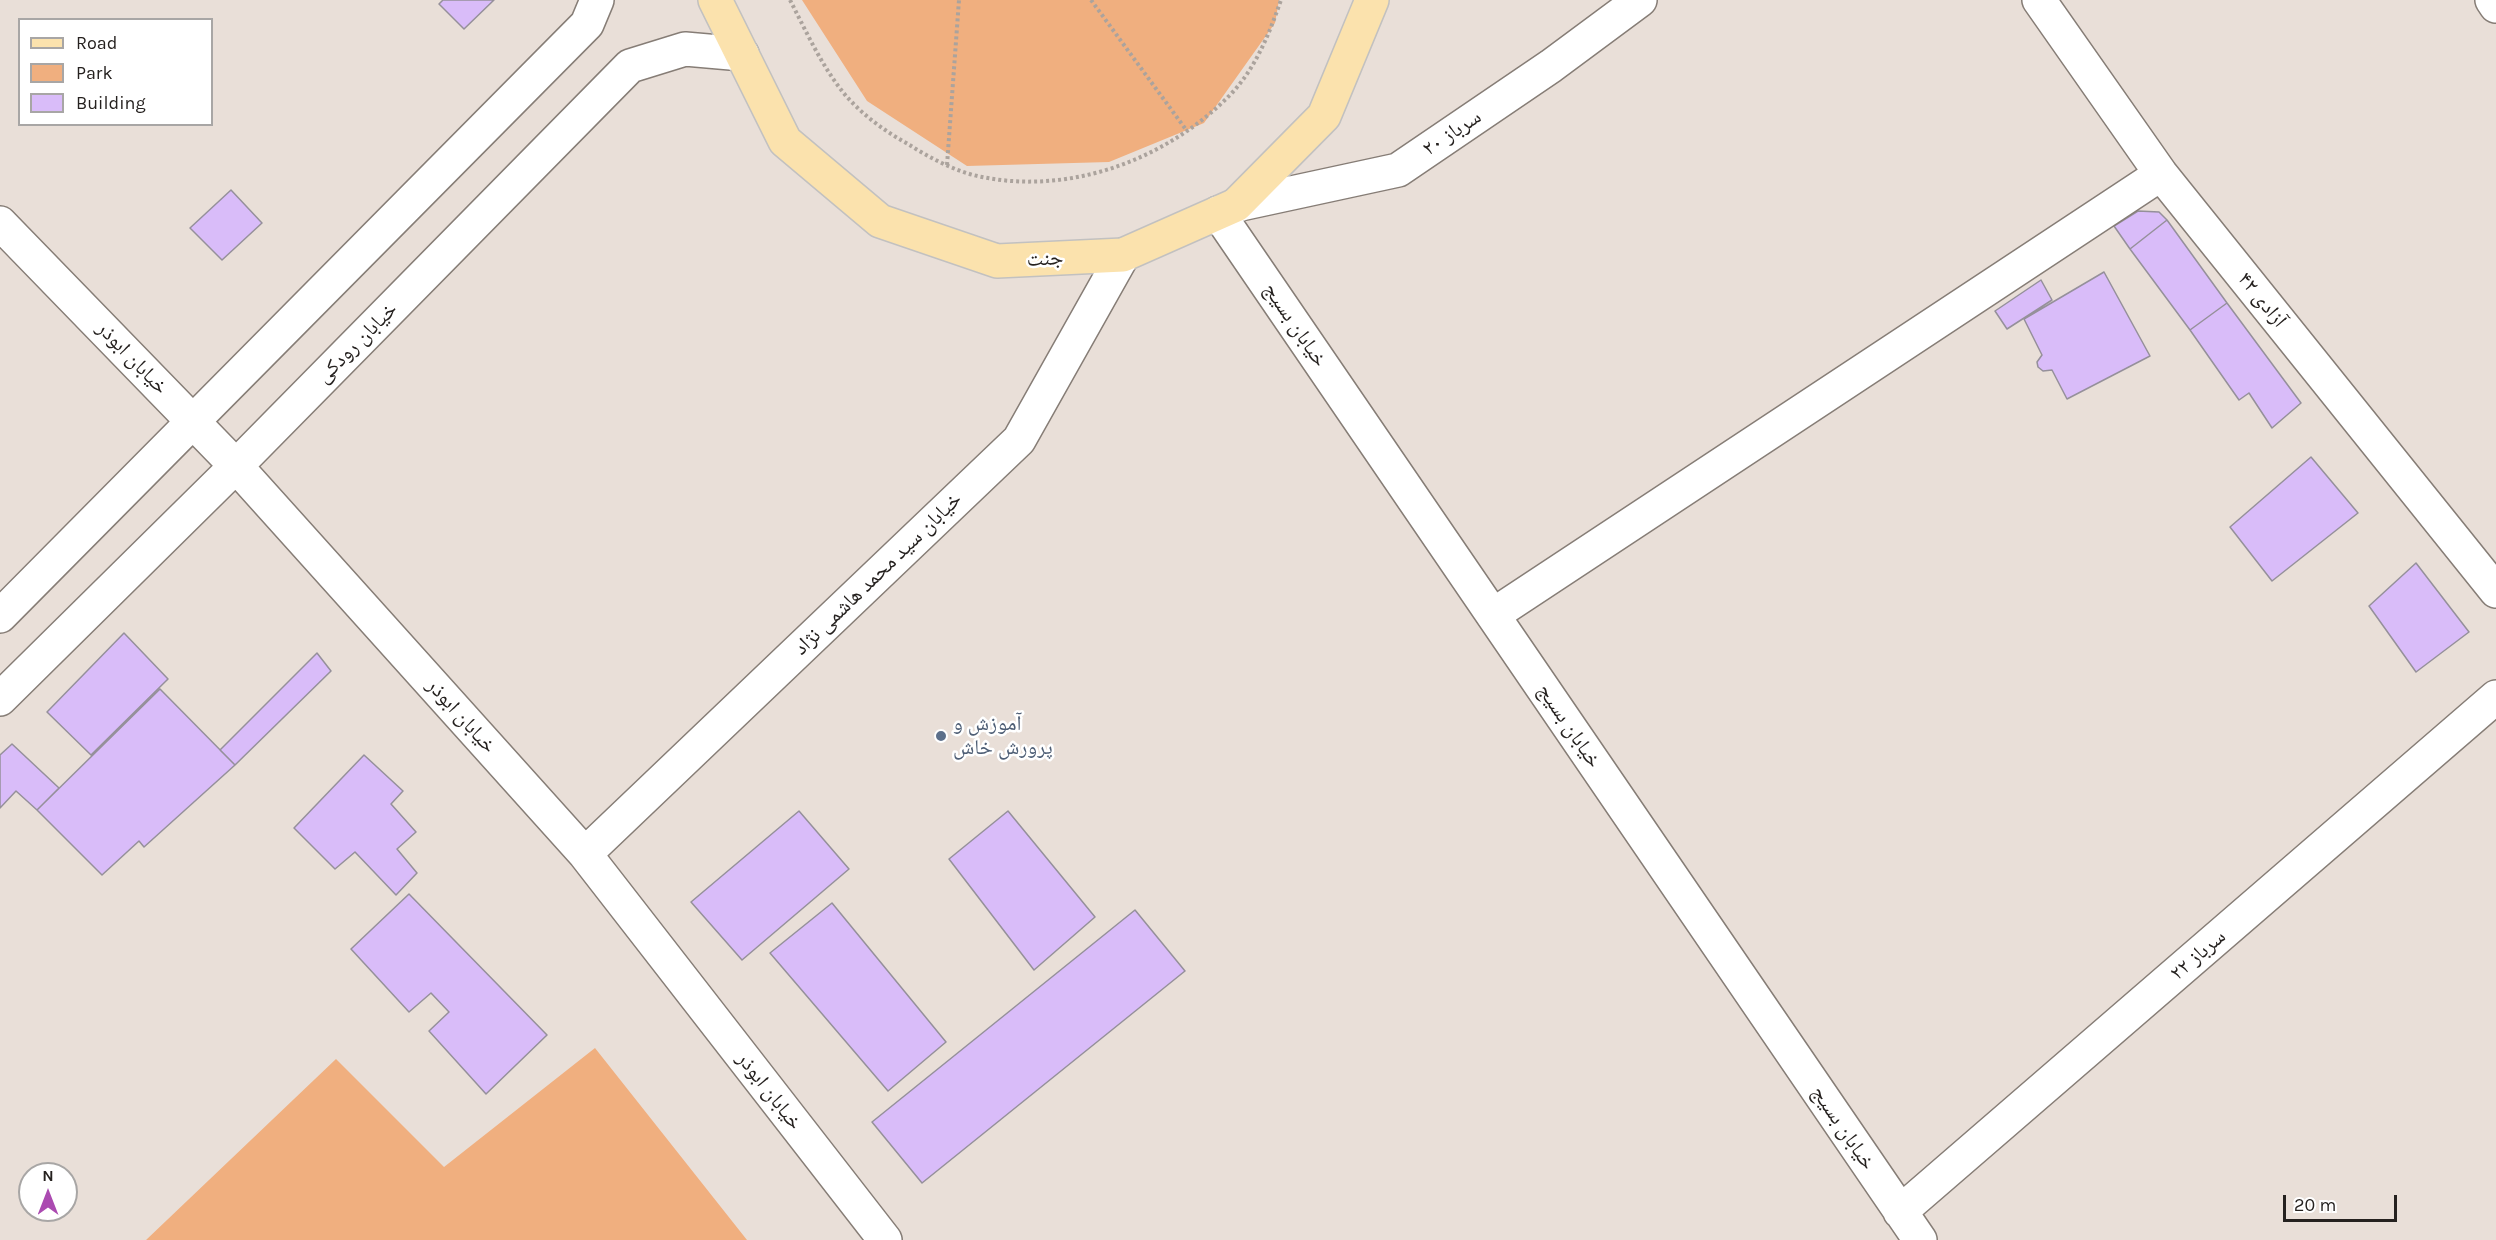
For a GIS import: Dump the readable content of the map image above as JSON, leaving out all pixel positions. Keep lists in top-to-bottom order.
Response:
{
  "streets": {
    "main road": ["جنت"],
    "street": [
      "سرباز ۲۰",
      "آزادی ۴۲",
      "خیابان بسیج",
      "خیابان رودکی",
      "خیابان ابوذر",
      "خیابان سید محمد هاشمی نژاد",
      "سرباز ۲۲"
    ]
  },
  "crossings": [
    ["سرباز ۲۰", "جنت"],
    ["سرباز ۲۰", "خیابان بسیج"],
    ["جنت", "خیابان بسیج"],
    ["جنت", "خیابان رودکی"],
    ["جنت", "خیابان سید محمد هاشمی نژاد"],
    ["خیابان بسیج", "سرباز ۲۲"],
    ["خیابان رودکی", "خیابان ابوذر"],
    ["خیابان ابوذر", "خیابان سید محمد هاشمی نژاد"]
  ],
  "places": ["آموزش و پرورش خاش"],
  "legend": ["Road", "Park", "Building"],
  "scale_bar": "20 m",
  "north": "top"
}
